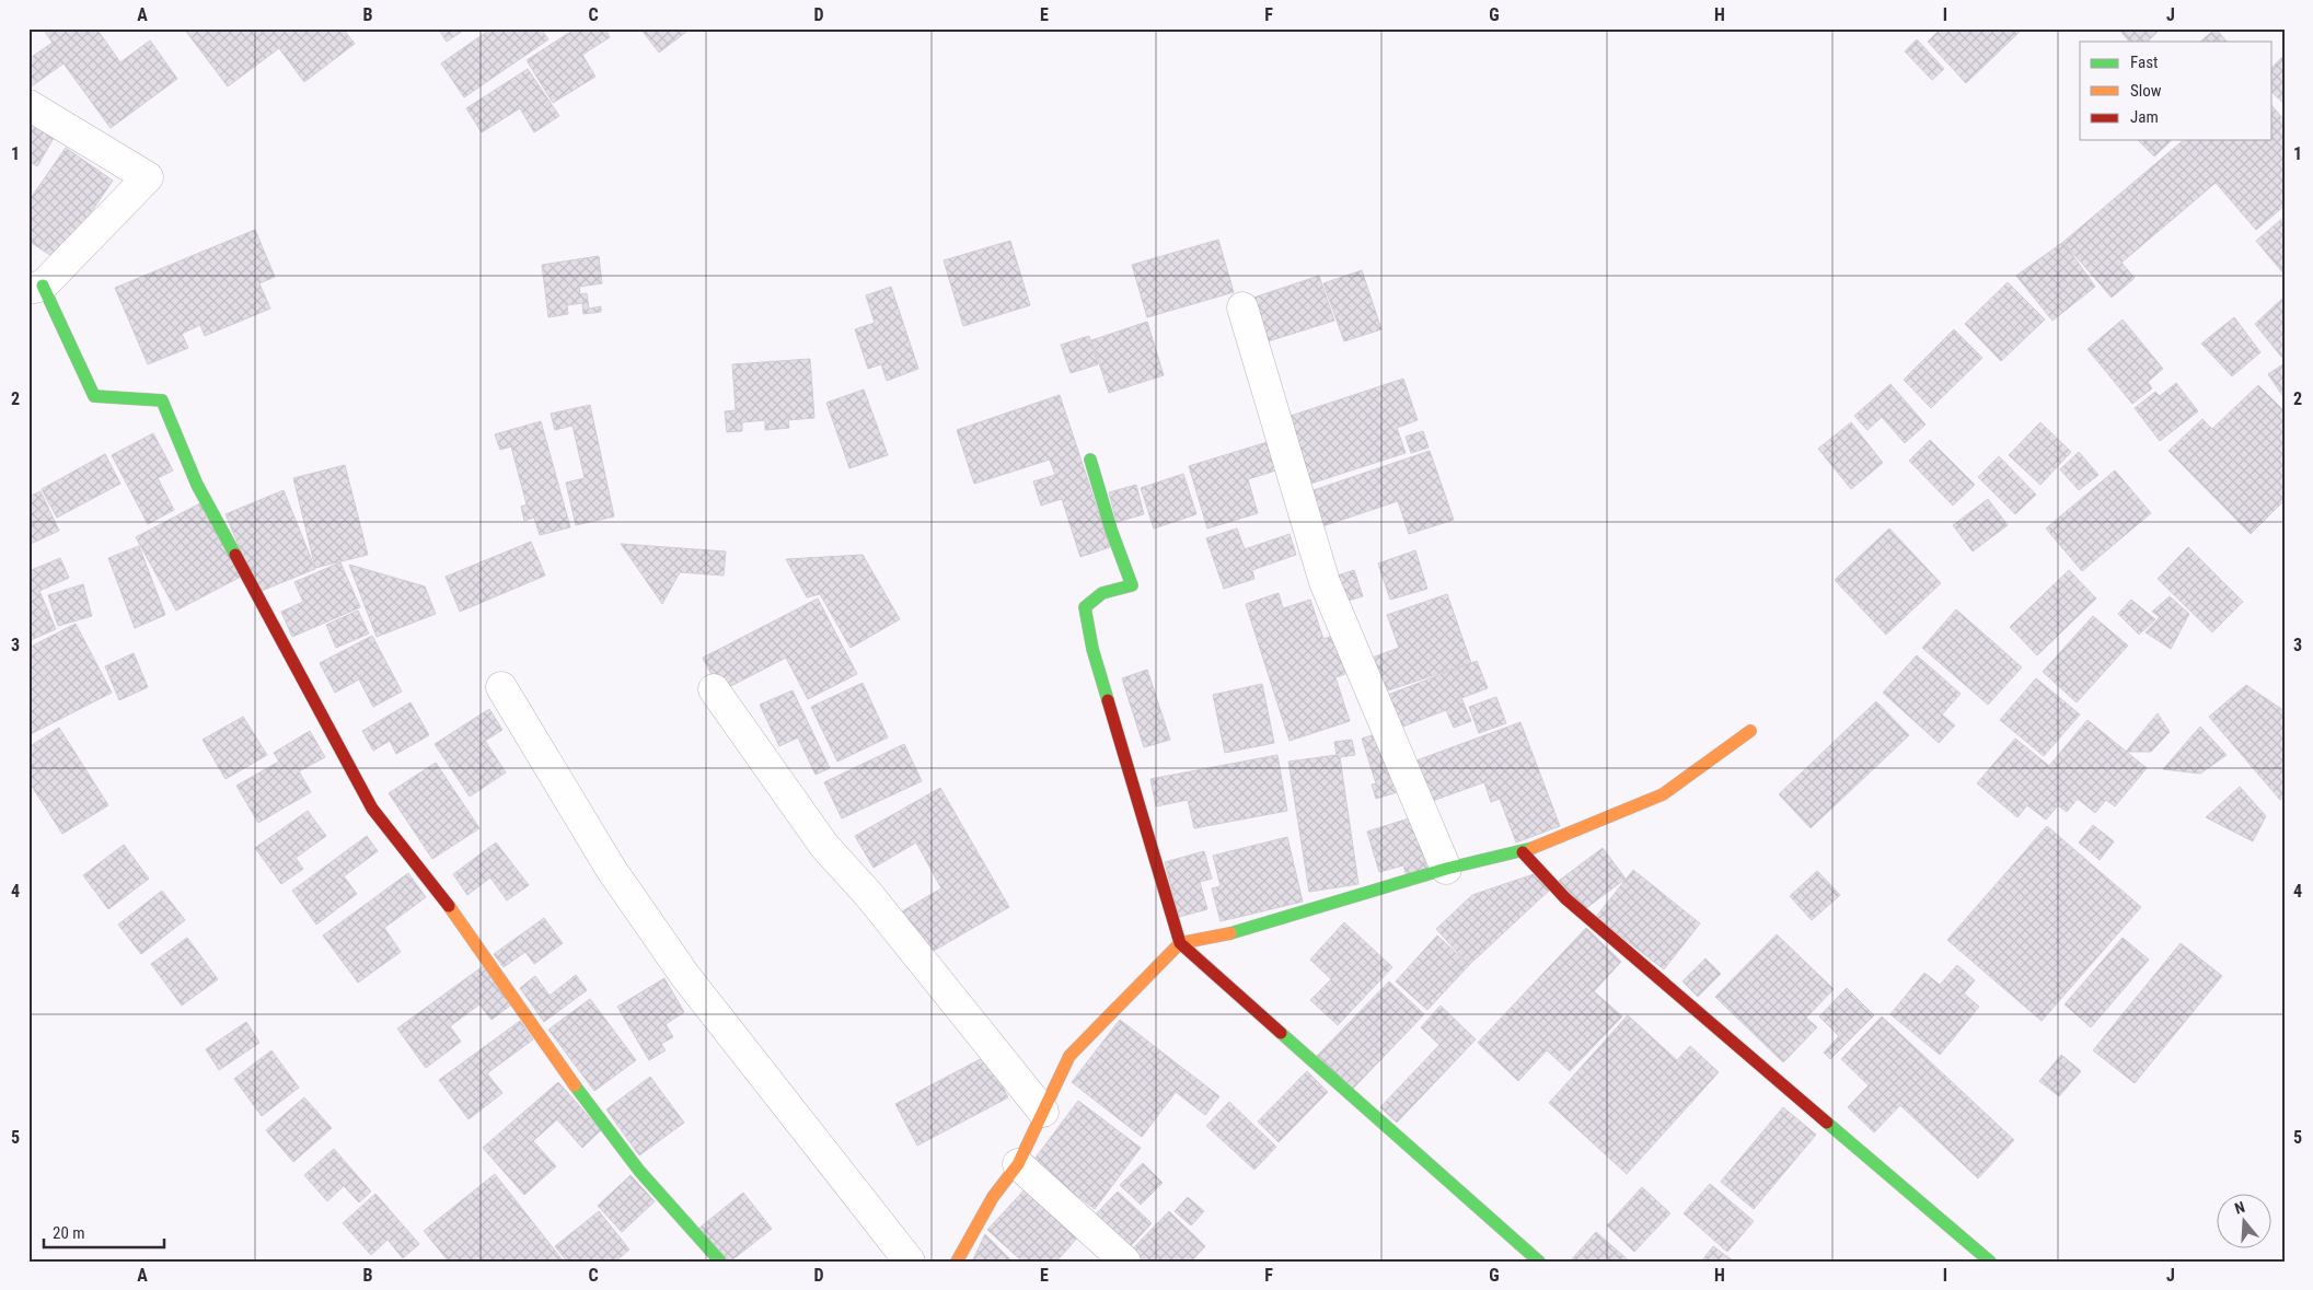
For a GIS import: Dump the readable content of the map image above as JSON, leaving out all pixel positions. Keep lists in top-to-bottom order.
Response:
{
  "legend": ["Fast", "Slow", "Jam"],
  "scale_bar": "20 m",
  "north": "top",
  "grid": {
    "columns": [
      "A",
      "B",
      "C",
      "D",
      "E",
      "F",
      "G",
      "H",
      "I",
      "J"
    ],
    "rows": [
      "1",
      "2",
      "3",
      "4",
      "5"
    ]
  }
}
